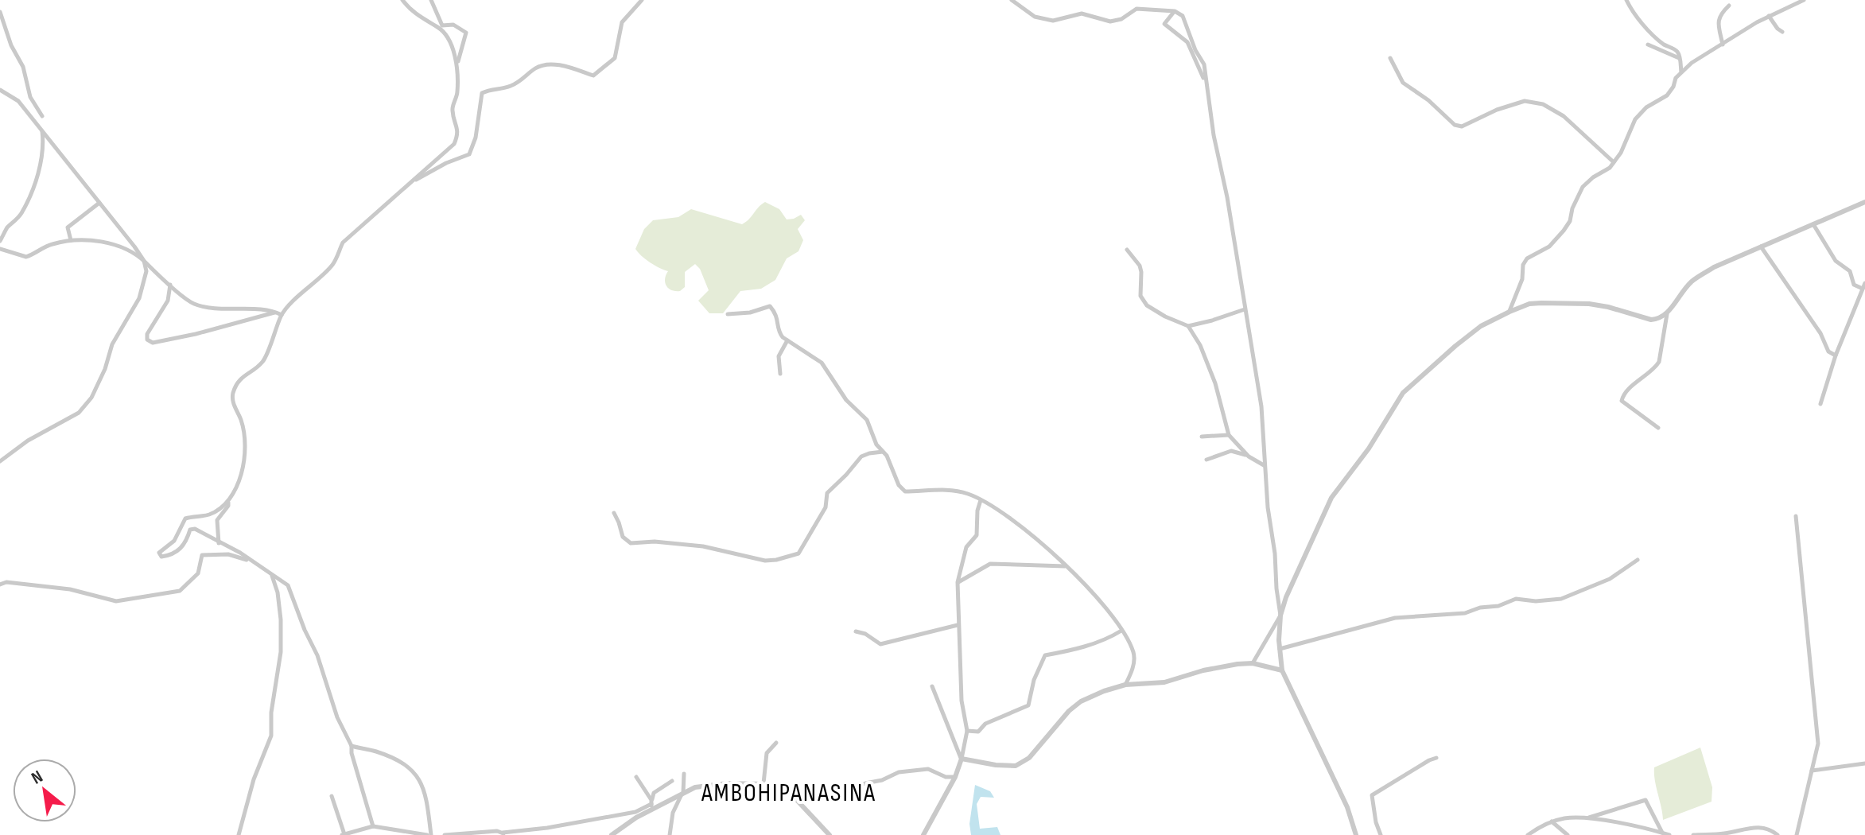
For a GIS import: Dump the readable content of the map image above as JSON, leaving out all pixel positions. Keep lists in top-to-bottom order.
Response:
{
  "districts": ["AMBOHIPANASINA"],
  "north": "top left"
}
